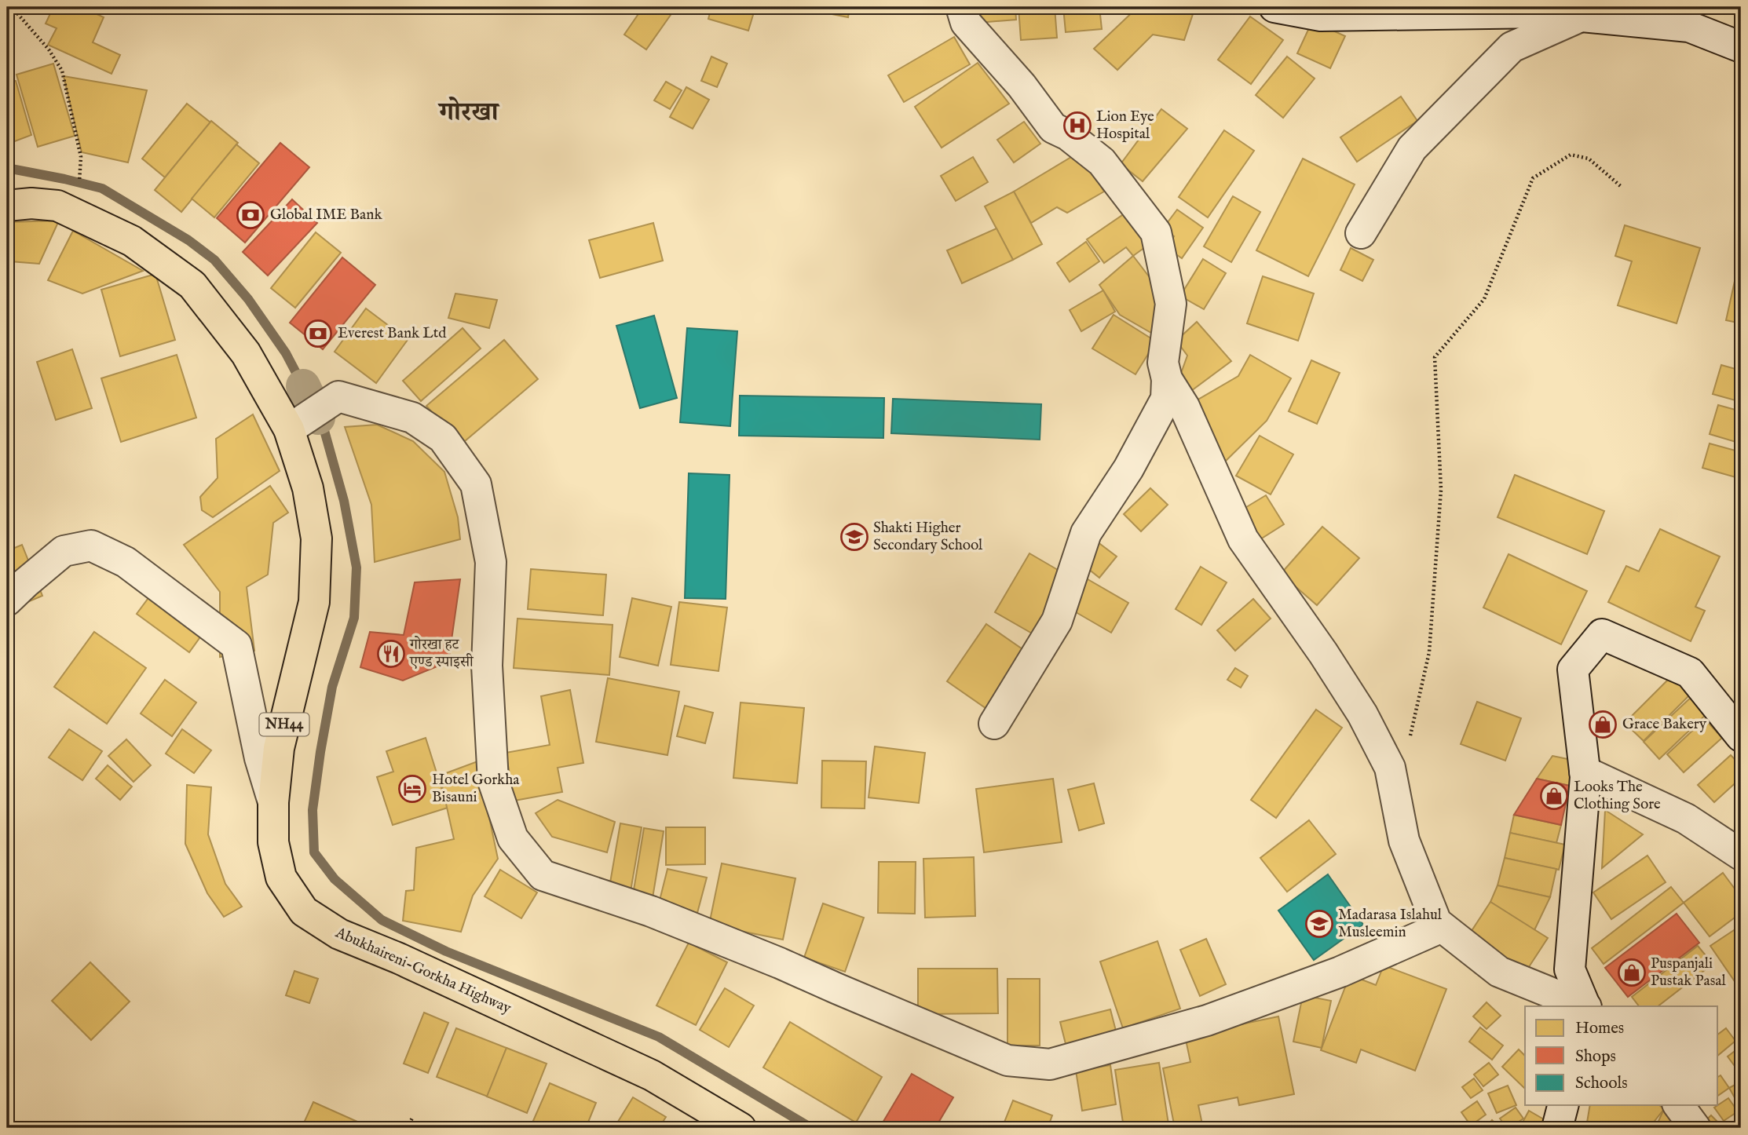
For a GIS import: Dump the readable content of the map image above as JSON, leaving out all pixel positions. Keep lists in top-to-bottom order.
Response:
{
  "streets": {
    "main road": ["NH44", "Abukhaireni-Gorkha Highway"]
  },
  "districts": ["गोरखा"],
  "places": {
    "hospital": ["Lion Eye Hospital"],
    "bank": ["Global IME Bank", "Everest Bank Ltd"],
    "school or university": ["Shakti Higher Secondary School", "Madarasa Islahul Musleemin"],
    "restaurant": ["गोरखा हट एण्ड स्पाइसी"],
    "shop": ["Grace Bakery", "Looks The Clothing Sore", "Puspanjali Pustak Pasal"],
    "hotel": ["Hotel Gorkha Bisauni"]
  },
  "legend": ["Homes", "Shops", "Schools"]
}
